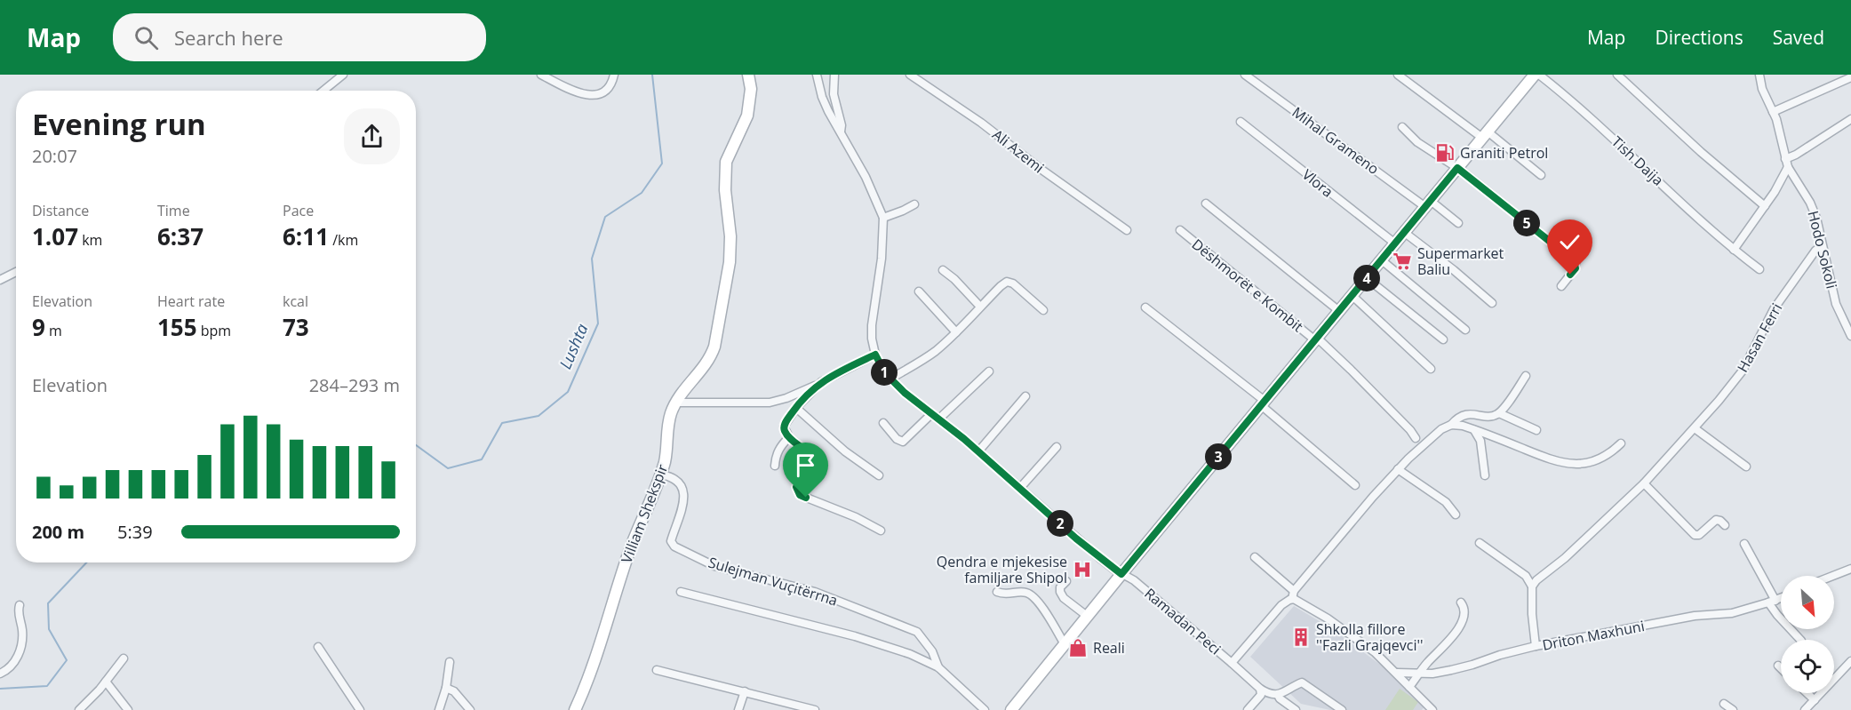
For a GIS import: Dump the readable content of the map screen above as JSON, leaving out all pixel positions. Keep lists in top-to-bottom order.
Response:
{
  "streets": {
    "main road": ["Dëshmorët e Kombit", "Villiam Shekspir"],
    "street": [
      "Mihal Grameno",
      "Ali Azemi",
      "Tish Daija",
      "Vlora",
      "Hodo Sokoli",
      "Hasan Ferri",
      "Sulejman Vuçitërrna",
      "Ramadan Peci",
      "Driton Maxhuni"
    ]
  },
  "crossings": [
    ["Mihal Grameno", "Dëshmorët e Kombit"],
    ["Vlora", "Dëshmorët e Kombit"],
    ["Hodo Sokoli", "Hasan Ferri"],
    ["Dëshmorët e Kombit", "Ramadan Peci"],
    ["Villiam Shekspir", "Sulejman Vuçitërrna"]
  ],
  "water": ["Lushta"],
  "places": {
    "fuel station": ["Graniti Petrol"],
    "supermarket": ["Supermarket Baliu"],
    "hospital": ["Qendra e mjekesise familjare Shipol"],
    "building": ["Shkolla fillore ''Fazli Grajqevci''"],
    "shop": ["Reali"]
  },
  "north": "bottom right",
  "page": {
    "header": "Map",
    "search": "Search here",
    "nav": ["Map", "Directions", "Saved"],
    "heading": ["Evening run", "20:07"],
    "stats": [
      ["Distance", "1.07 km"],
      ["Time", "6:37"],
      ["Pace", "6:11 /km"],
      ["Elevation", "9 m"],
      ["Heart rate", "155 bpm"],
      ["kcal", "73"]
    ],
    "pins": [
      "5",
      "4",
      "1",
      "3",
      "2"
    ],
    "chart": ["Elevation", "284–293 m"],
    "list": [
      {
        "name": "200 m",
        "note": "5:39"
      }
    ]
  }
}
